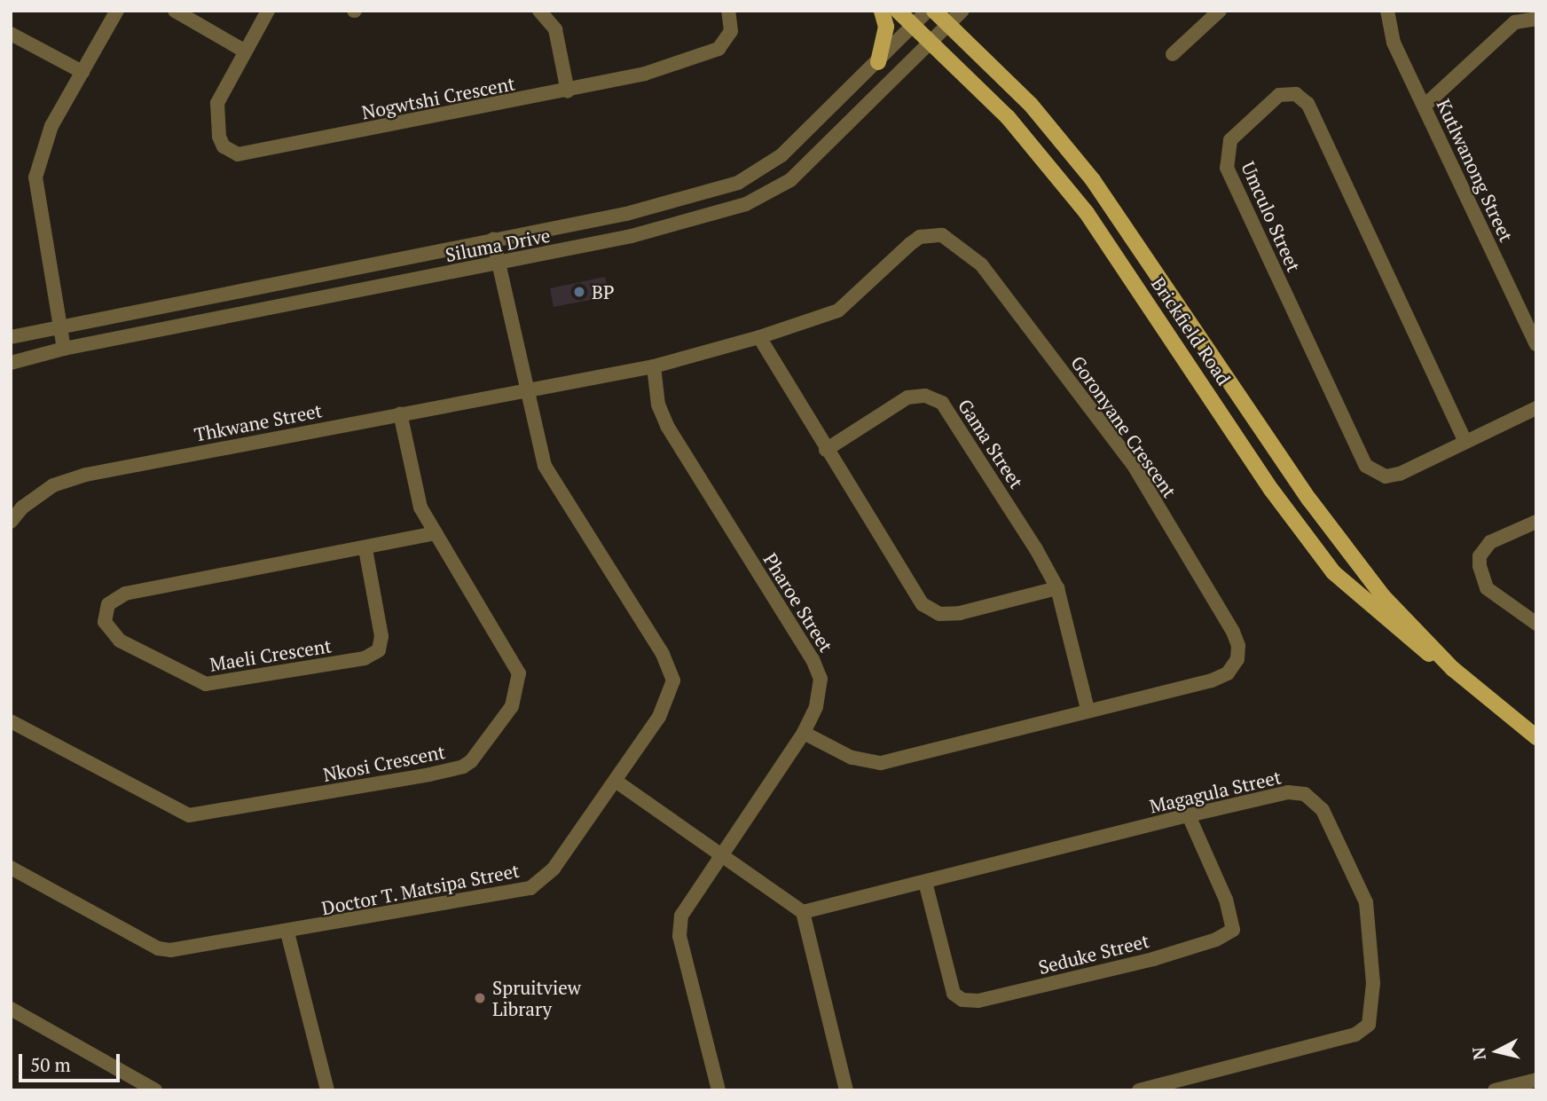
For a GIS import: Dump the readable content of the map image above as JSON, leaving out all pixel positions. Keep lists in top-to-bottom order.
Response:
{
  "streets": {
    "main road": ["Brickfield Road"],
    "street": [
      "Nogwtshi Crescent",
      "Kutlwanong Street",
      "Umculo Street",
      "Siluma Drive",
      "Thkwane Street",
      "Goronyane Crescent",
      "Gama Street",
      "Pharoe Street",
      "Maeli Crescent",
      "Nkosi Crescent",
      "Magagula Street",
      "Doctor T. Matsipa Street",
      "Seduke Street"
    ]
  },
  "crossings": [
    ["Siluma Drive", "Brickfield Road"],
    ["Siluma Drive", "Doctor T. Matsipa Street"],
    ["Thkwane Street", "Goronyane Crescent"],
    ["Thkwane Street", "Nkosi Crescent"],
    ["Thkwane Street", "Doctor T. Matsipa Street"],
    ["Goronyane Crescent", "Gama Street"],
    ["Goronyane Crescent", "Pharoe Street"],
    ["Goronyane Crescent", "Doctor T. Matsipa Street"],
    ["Maeli Crescent", "Nkosi Crescent"],
    ["Magagula Street", "Seduke Street"]
  ],
  "places": ["BP", "Spruitview Library"],
  "scale_bar": "50 m",
  "north": "left"
}
